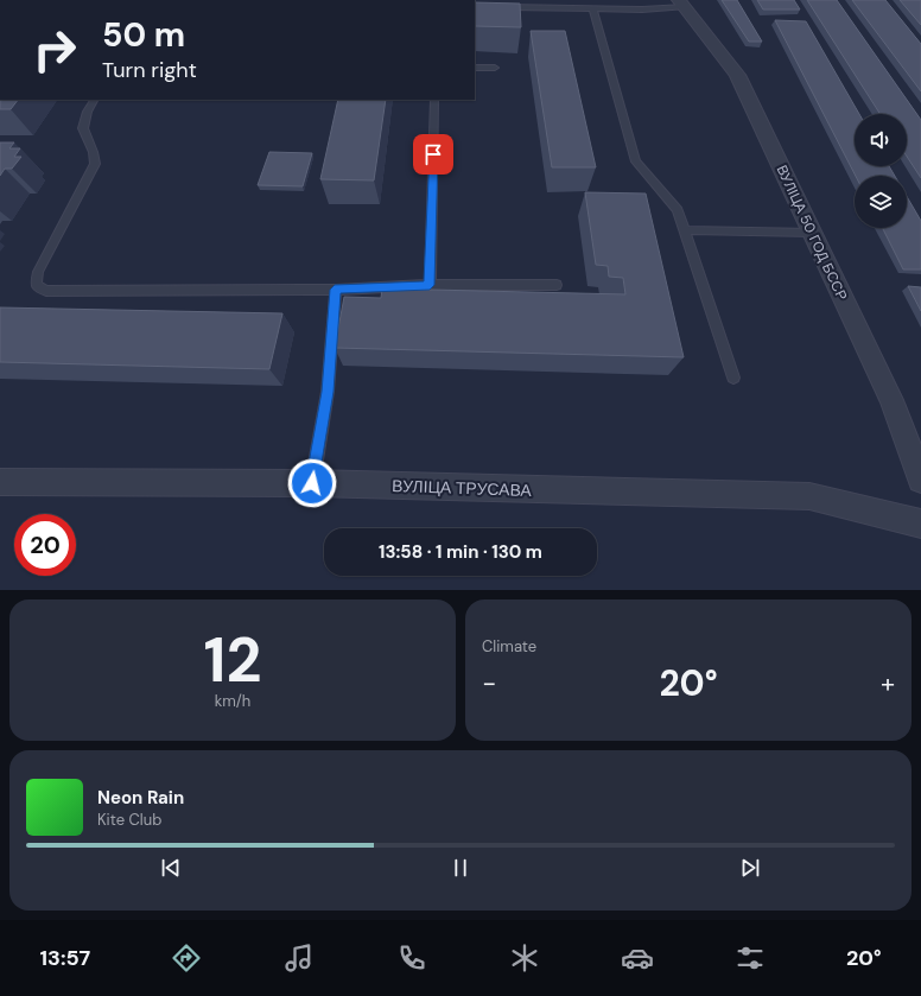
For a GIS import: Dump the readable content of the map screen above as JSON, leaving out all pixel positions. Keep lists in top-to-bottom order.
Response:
{
  "streets": {
    "street": ["ВУЛІЦА 50 ГОД БССР", "ВУЛІЦА ТРУСАВА"]
  },
  "page": {
    "turn": ["50 m", "Turn right"],
    "limit": "20",
    "trip": "13:58 · 1 min · 130 m",
    "tile": [
      ["12", "km/h"],
      "Climate"
    ],
    "heat": ["−", "20°", "+"],
    "song": ["Neon Rain", "Kite Club"],
    "tabs": ["13:57", "20°"]
  }
}
